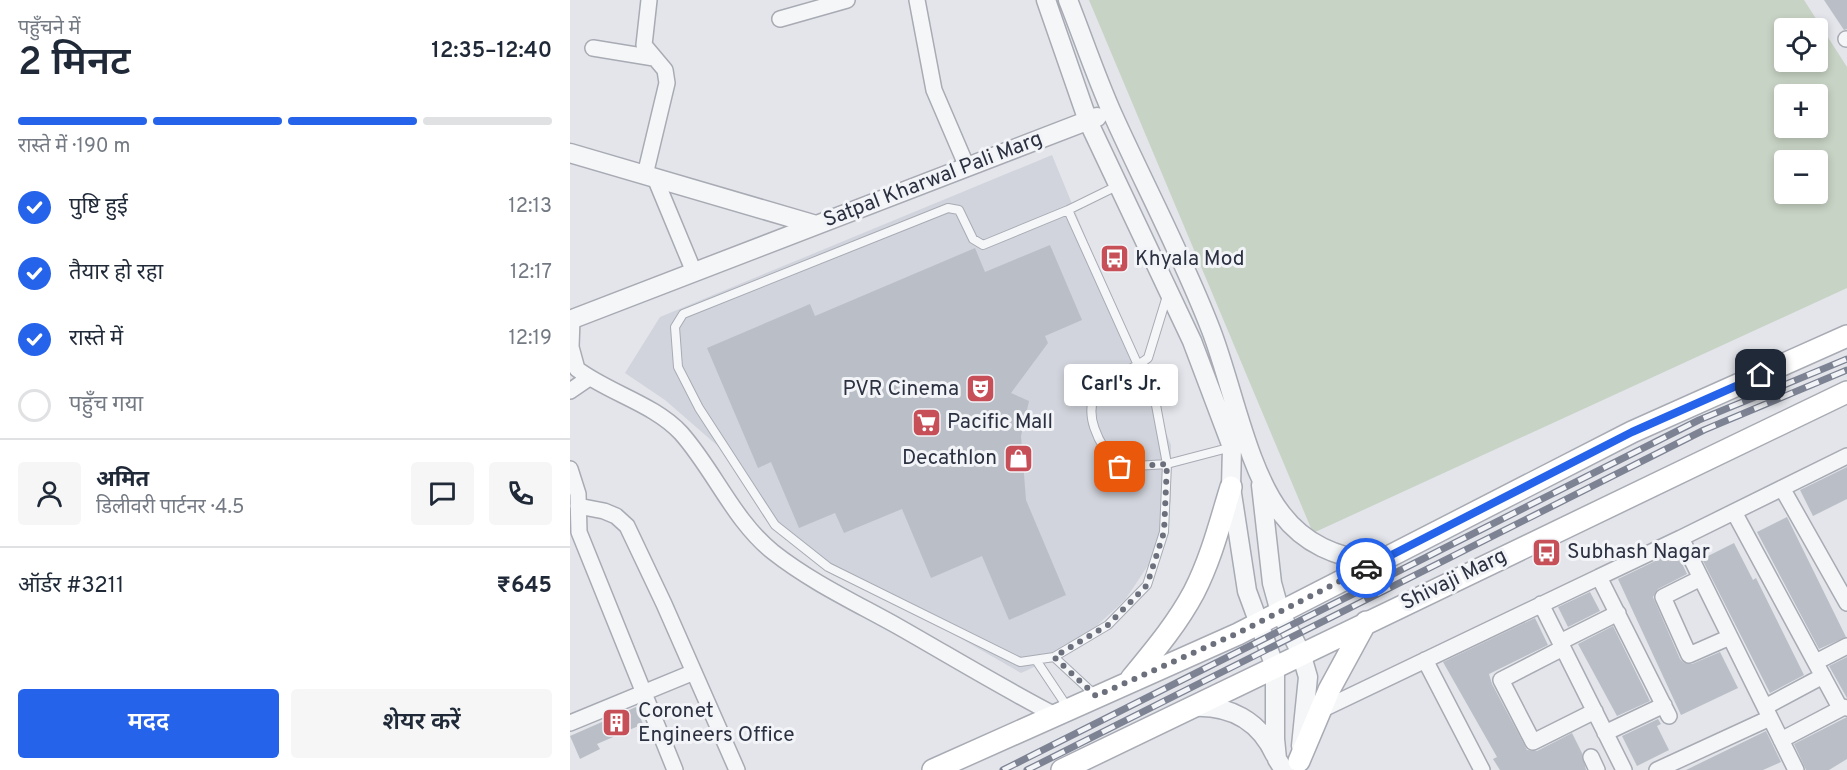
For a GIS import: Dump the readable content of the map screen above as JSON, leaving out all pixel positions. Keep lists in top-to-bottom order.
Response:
{
  "streets": {
    "main road": ["Shivaji Marg"],
    "street": ["Satpal Kharwal Pali Marg"]
  },
  "places": {
    "bus stop": ["Khyala Mod", "Subhash Nagar"],
    "theatre": ["PVR Cinema"],
    "supermarket": ["Pacific Mall"],
    "shop": ["Decathlon"],
    "other": ["Carl's Jr."],
    "building": ["Coronet Engineers Office"]
  },
  "page": {
    "heading": ["2 मिनट", "पहुँचने में", "12:35–12:40"],
    "panel": [
      "अमित",
      "डिलीवरी पार्टनर · 4.5",
      "ऑर्डर #3211",
      "₹645"
    ],
    "map_buttons": ["+", "−"],
    "bar": "रास्ते में · 190 m",
    "list": [
      ["पुष्टि हुई", "12:13"],
      ["तैयार हो रहा", "12:17"],
      ["रास्ते में", "12:19"],
      "पहुँच गया"
    ],
    "bubble": "Carl's Jr.",
    "buttons": ["मदद", "शेयर करें"]
  }
}
